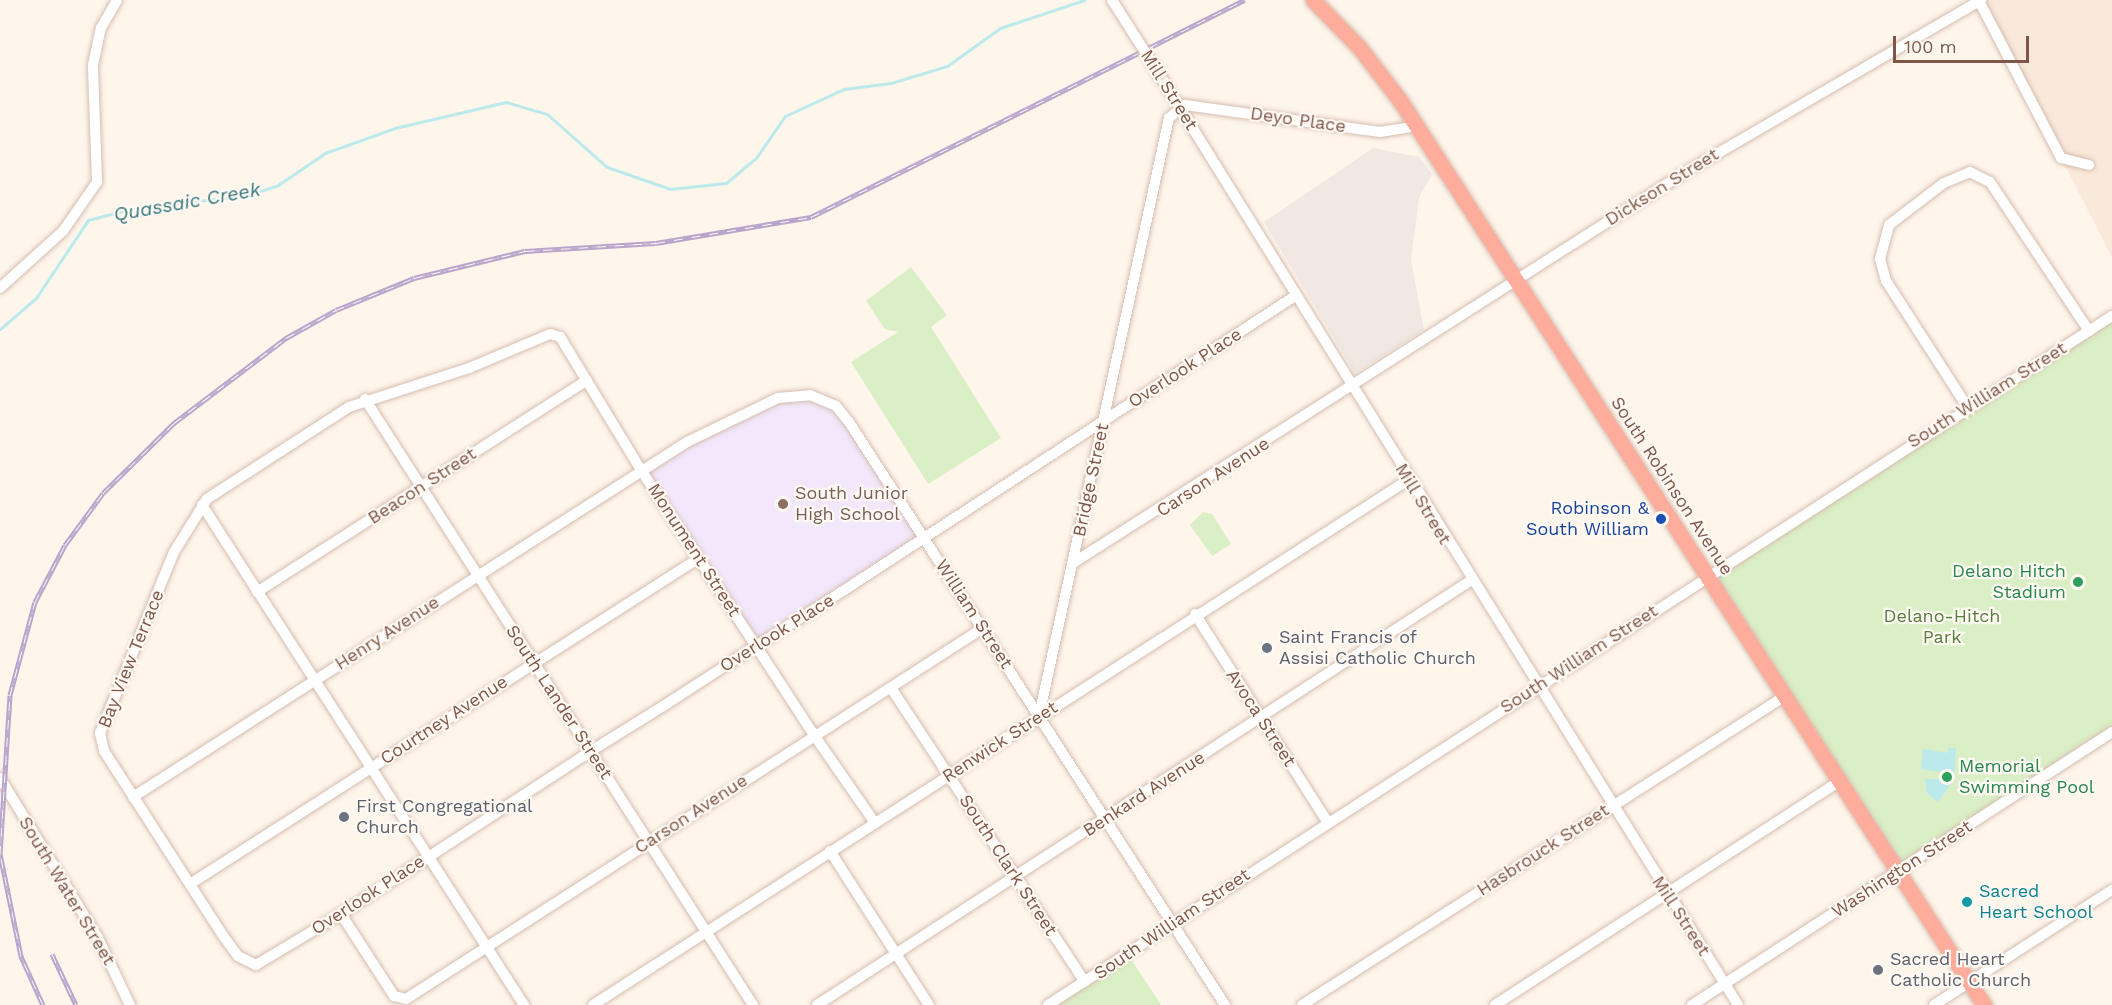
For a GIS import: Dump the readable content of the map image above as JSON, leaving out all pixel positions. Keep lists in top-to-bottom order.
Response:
{
  "streets": {
    "highway": ["South Robinson Avenue"],
    "street": [
      "Mill Street",
      "Deyo Place",
      "Dickson Street",
      "Overlook Place",
      "South William Street",
      "Carson Avenue",
      "Bridge Street",
      "Beacon Street",
      "Monument Street",
      "William Street",
      "Henry Avenue",
      "Bay View Terrace",
      "South Lander Street",
      "Avoca Street",
      "Courtney Avenue",
      "Renwick Street",
      "Benkard Avenue",
      "Hasbrouck Street",
      "South Clark Street",
      "Washington Street",
      "South Water Street"
    ]
  },
  "crossings": [
    ["Mill Street", "Deyo Place"],
    ["Mill Street", "Dickson Street"],
    ["Mill Street", "Overlook Place"],
    ["Mill Street", "South William Street"],
    ["Mill Street", "Carson Avenue"],
    ["Mill Street", "Bridge Street"],
    ["Mill Street", "Renwick Street"],
    ["Mill Street", "Benkard Avenue"],
    ["Mill Street", "Hasbrouck Street"],
    ["Mill Street", "Washington Street"],
    ["Deyo Place", "Bridge Street"],
    ["Deyo Place", "South Robinson Avenue"],
    ["Dickson Street", "Carson Avenue"],
    ["Dickson Street", "South Robinson Avenue"],
    ["Overlook Place", "Carson Avenue"],
    ["Overlook Place", "Bridge Street"],
    ["Overlook Place", "Monument Street"],
    ["Overlook Place", "William Street"],
    ["Overlook Place", "Bay View Terrace"],
    ["Overlook Place", "South Lander Street"],
    ["South William Street", "South Robinson Avenue"],
    ["South William Street", "William Street"],
    ["South William Street", "Avoca Street"],
    ["South William Street", "South Clark Street"],
    ["Carson Avenue", "Bridge Street"],
    ["Carson Avenue", "Monument Street"],
    ["Carson Avenue", "William Street"],
    ["Carson Avenue", "South Lander Street"],
    ["Carson Avenue", "South Clark Street"],
    ["Bridge Street", "William Street"],
    ["Bridge Street", "Renwick Street"],
    ["Beacon Street", "Monument Street"],
    ["Beacon Street", "South Lander Street"],
    ["South Robinson Avenue", "Hasbrouck Street"],
    ["South Robinson Avenue", "Washington Street"],
    ["Monument Street", "William Street"],
    ["Monument Street", "Henry Avenue"],
    ["Monument Street", "Bay View Terrace"],
    ["Monument Street", "Courtney Avenue"],
    ["Monument Street", "Renwick Street"],
    ["William Street", "Henry Avenue"],
    ["William Street", "Renwick Street"],
    ["William Street", "Benkard Avenue"],
    ["Henry Avenue", "Bay View Terrace"],
    ["Henry Avenue", "South Lander Street"],
    ["Bay View Terrace", "South Lander Street"],
    ["Bay View Terrace", "Courtney Avenue"],
    ["South Lander Street", "Courtney Avenue"],
    ["South Lander Street", "Renwick Street"],
    ["Avoca Street", "Renwick Street"],
    ["Avoca Street", "Benkard Avenue"],
    ["Renwick Street", "South Clark Street"],
    ["Benkard Avenue", "South Clark Street"]
  ],
  "water": ["Quassaic Creek"],
  "parks": ["Delano-Hitch Park"],
  "places": [
    "South Junior High School",
    "Robinson & South William",
    "Delano Hitch Stadium",
    "Saint Francis of Assisi Catholic Church",
    "Memorial Swimming Pool",
    "First Congregational Church",
    "Sacred Heart School",
    "Sacred Heart Catholic Church"
  ],
  "scale_bar": "100 m"
}
